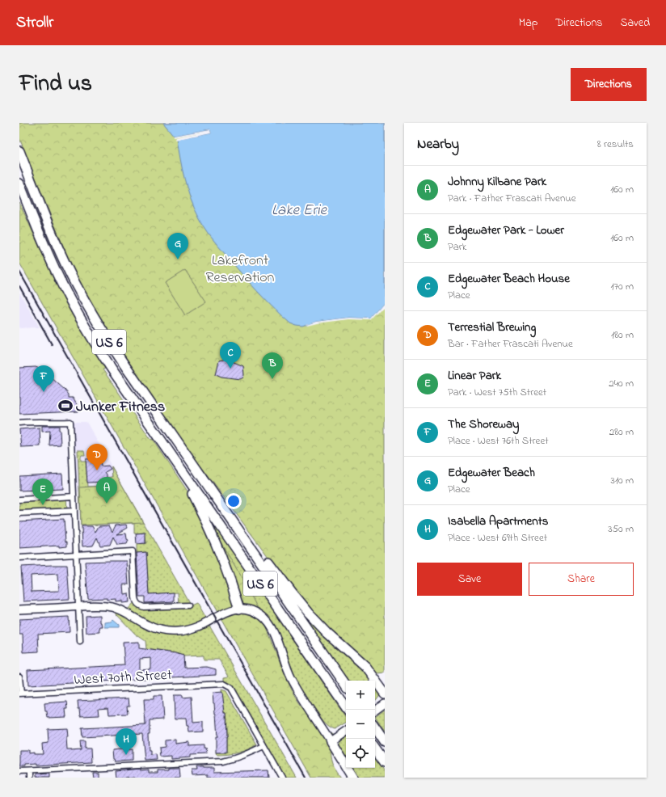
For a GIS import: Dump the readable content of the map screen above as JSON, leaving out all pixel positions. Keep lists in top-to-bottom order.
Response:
{
  "streets": {
    "highway": ["US 6"],
    "street": ["West 70th Street"]
  },
  "water": ["Lake Erie"],
  "parks": ["Lakefront Reservation"],
  "places": {
    "sports": ["Junker Fitness"]
  },
  "page": {
    "header": "Strollr",
    "nav": ["Map", "Directions", "Saved"],
    "title": "Find us",
    "buttons": [
      "Directions",
      ["Save", "Share"]
    ],
    "heading": ["Nearby", "8 results"],
    "list": [
      {
        "mark": "A",
        "name": "Johnny Kilbane Park",
        "note": "Park · Father Frascati Avenue",
        "value": "160 m"
      },
      {
        "mark": "B",
        "name": "Edgewater Park - Lower",
        "note": "Park",
        "value": "160 m"
      },
      {
        "mark": "C",
        "name": "Edgewater Beach House",
        "note": "Place",
        "value": "170 m"
      },
      {
        "mark": "D",
        "name": "Terrestial Brewing",
        "note": "Bar · Father Frascati Avenue",
        "value": "180 m"
      },
      {
        "mark": "E",
        "name": "Linear Park",
        "note": "Park · West 75th Street",
        "value": "240 m"
      },
      {
        "mark": "F",
        "name": "The Shoreway",
        "note": "Place · West 76th Street",
        "value": "280 m"
      },
      {
        "mark": "G",
        "name": "Edgewater Beach",
        "note": "Place",
        "value": "310 m"
      },
      {
        "mark": "H",
        "name": "Isabella Apartments",
        "note": "Place · West 69th Street",
        "value": "350 m"
      }
    ],
    "pins": [
      "G",
      "C",
      "B",
      "F",
      "D",
      "A",
      "E",
      "H"
    ],
    "map_buttons": ["+", "−"]
  }
}
